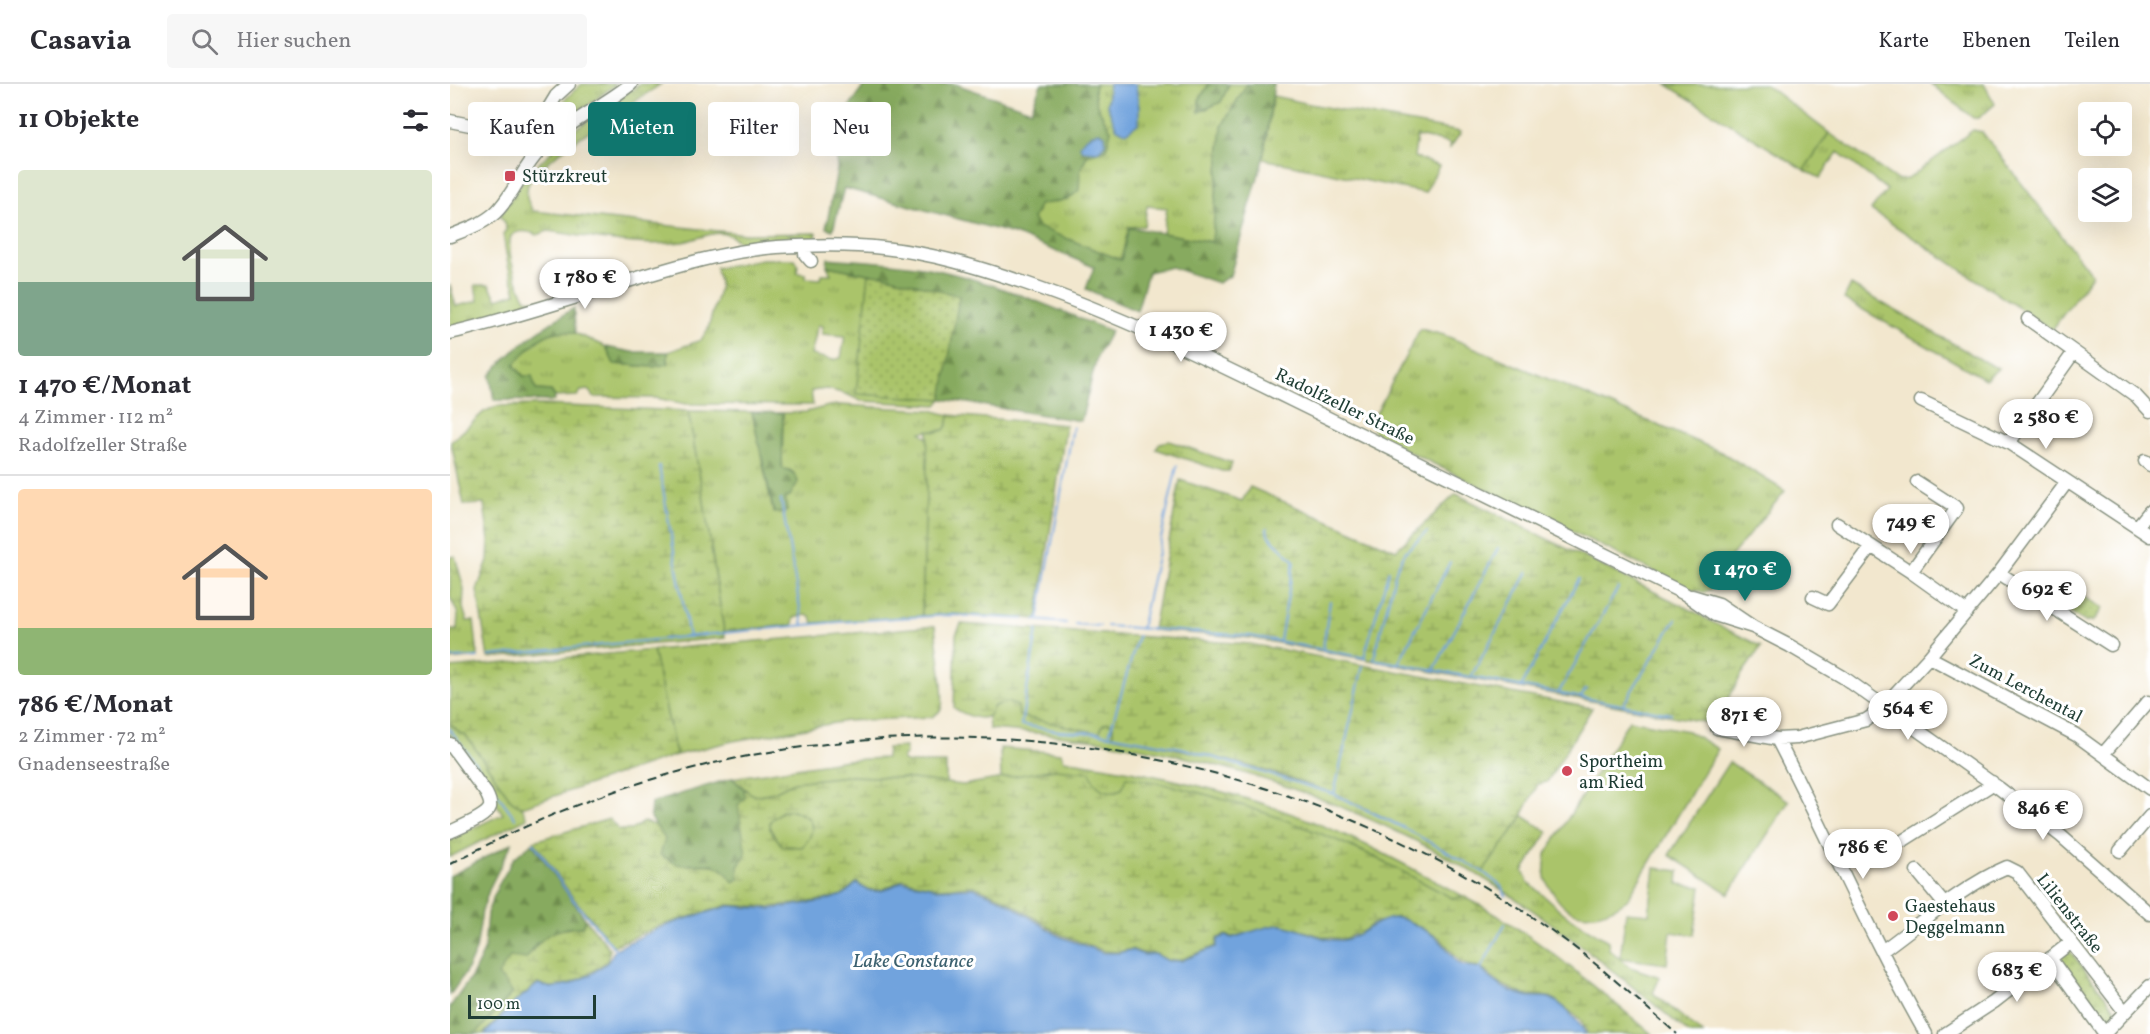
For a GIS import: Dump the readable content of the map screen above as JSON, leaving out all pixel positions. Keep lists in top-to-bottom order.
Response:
{
  "streets": {
    "street": ["Radolfzeller Straße", "Zum Lerchental", "Lilienstraße"]
  },
  "water": ["Lake Constance"],
  "places": {
    "transit": ["Stürzkreut"],
    "other": ["Sportheim am Ried", "Gaestehaus Deggelmann"]
  },
  "scale_bar": "100 m",
  "page": {
    "header": "Casavia",
    "search": "Hier suchen",
    "nav": ["Karte", "Ebenen", "Teilen"],
    "heading": "11 Objekte",
    "chip": [
      "Kaufen",
      "Mieten",
      "Filter",
      "Neu"
    ],
    "list": [
      {
        "name": "1 470 €/Monat",
        "note": "4 Zimmer · 112 m² · Radolfzeller Straße"
      },
      {
        "name": "786 €/Monat",
        "note": "2 Zimmer · 72 m² · Gnadenseestraße"
      }
    ],
    "price": [
      "1 780 €",
      "1 430 €",
      "2 580 €",
      "749 €",
      "1 470 €",
      "692 €",
      "564 €",
      "871 €",
      "846 €",
      "786 €",
      "683 €"
    ],
    "scale": "100 m"
  }
}
